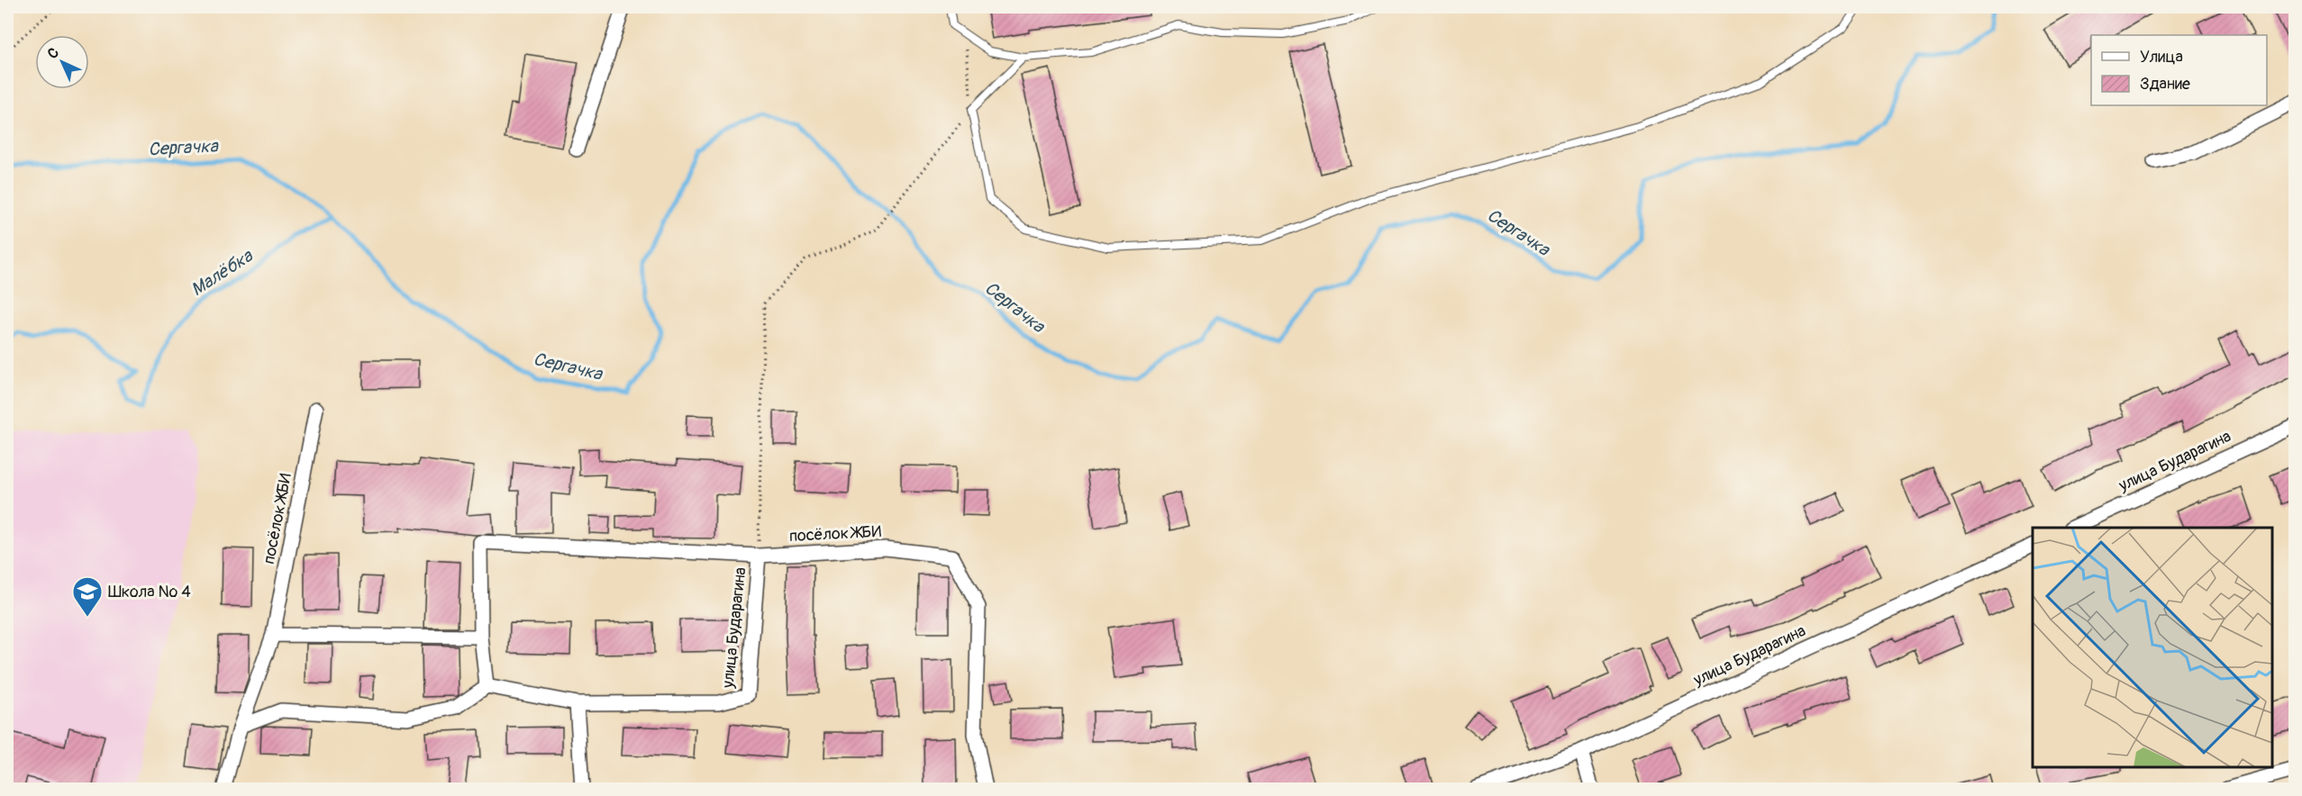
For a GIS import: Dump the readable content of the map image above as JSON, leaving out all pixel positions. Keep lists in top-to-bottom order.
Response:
{
  "streets": {
    "street": ["улица Бударагина", "посёлок ЖБИ"]
  },
  "crossings": [
    ["улица Бударагина", "посёлок ЖБИ"]
  ],
  "water": ["Сергачка", "Малёбка"],
  "places": {
    "school or university": ["Школа № 4"]
  },
  "legend": ["Улица", "Здание"],
  "north": "top left"
}
